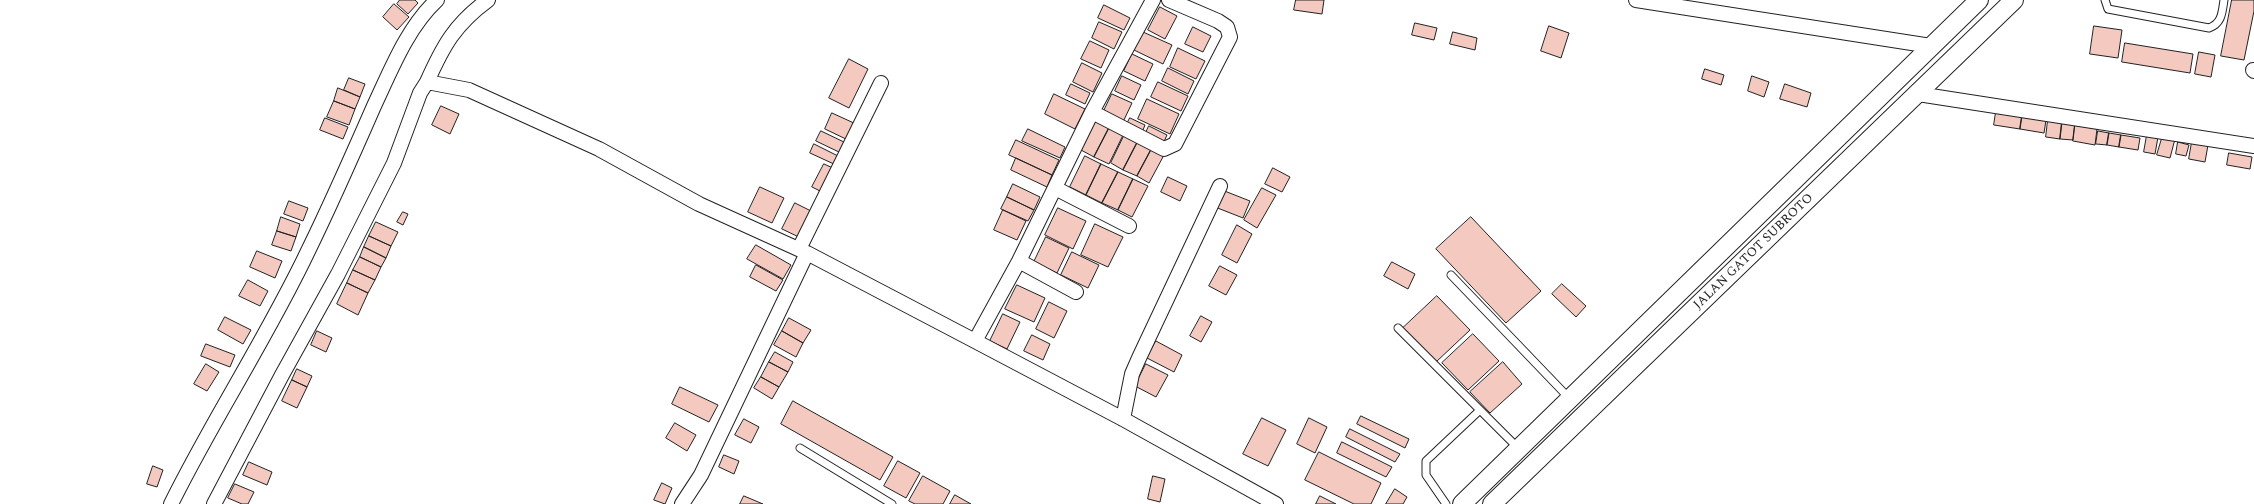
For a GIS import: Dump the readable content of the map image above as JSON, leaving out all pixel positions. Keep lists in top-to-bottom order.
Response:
{
  "streets": {
    "street": ["JALAN GATOT SUBROTO"]
  }
}
